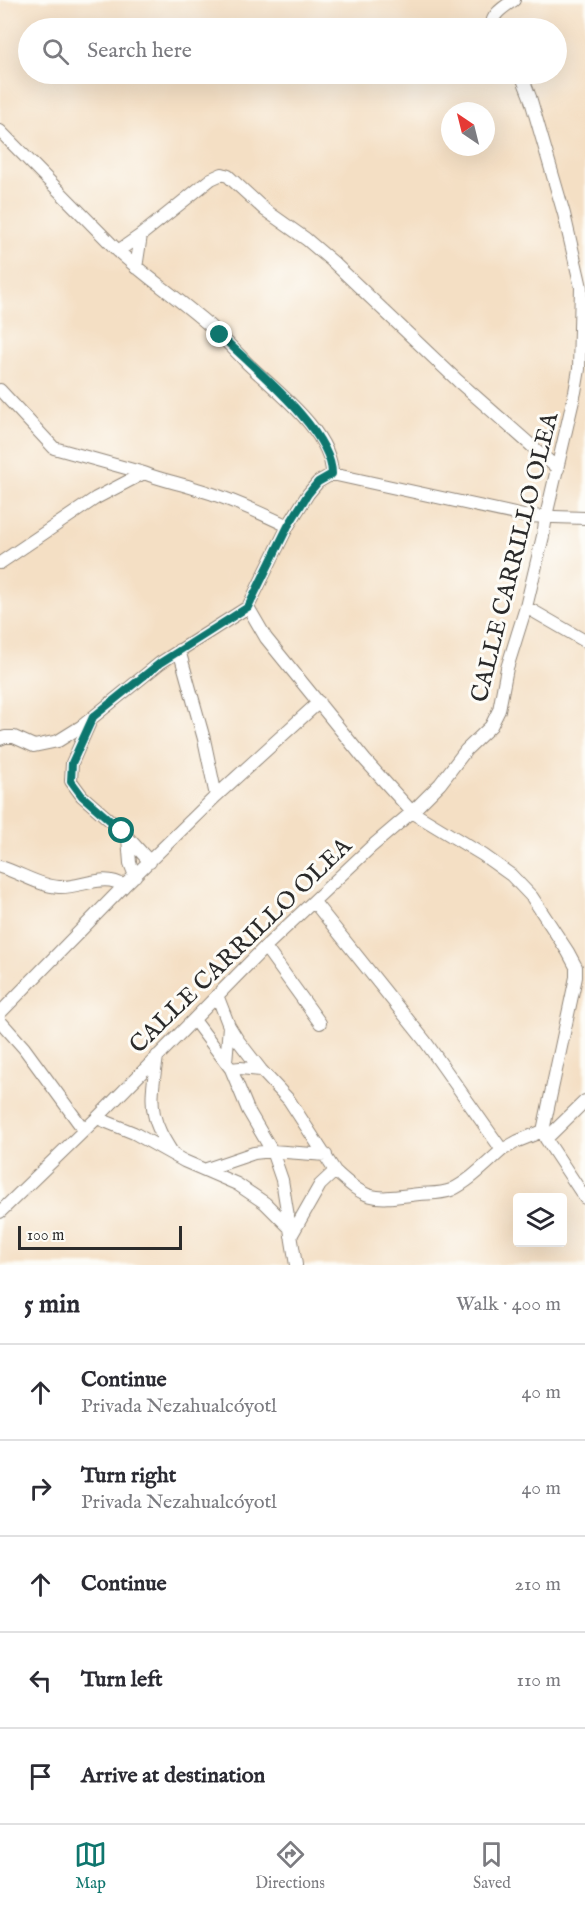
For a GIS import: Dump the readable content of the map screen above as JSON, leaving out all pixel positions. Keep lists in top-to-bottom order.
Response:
{
  "streets": {
    "street": ["CALLE CARRILLO OLEA"]
  },
  "scale_bar": "100 m",
  "north": "top left",
  "page": {
    "search": "Search here",
    "scale": "100 m",
    "heading": ["5 min", "Walk · 400 m"],
    "list": [
      ["Continue", "Privada Nezahualcóyotl", "40 m"],
      ["Turn right", "Privada Nezahualcóyotl", "40 m"],
      ["Continue", "210 m"],
      ["Turn left", "110 m"],
      "Arrive at destination"
    ],
    "nav": ["Map", "Directions", "Saved"]
  }
}
